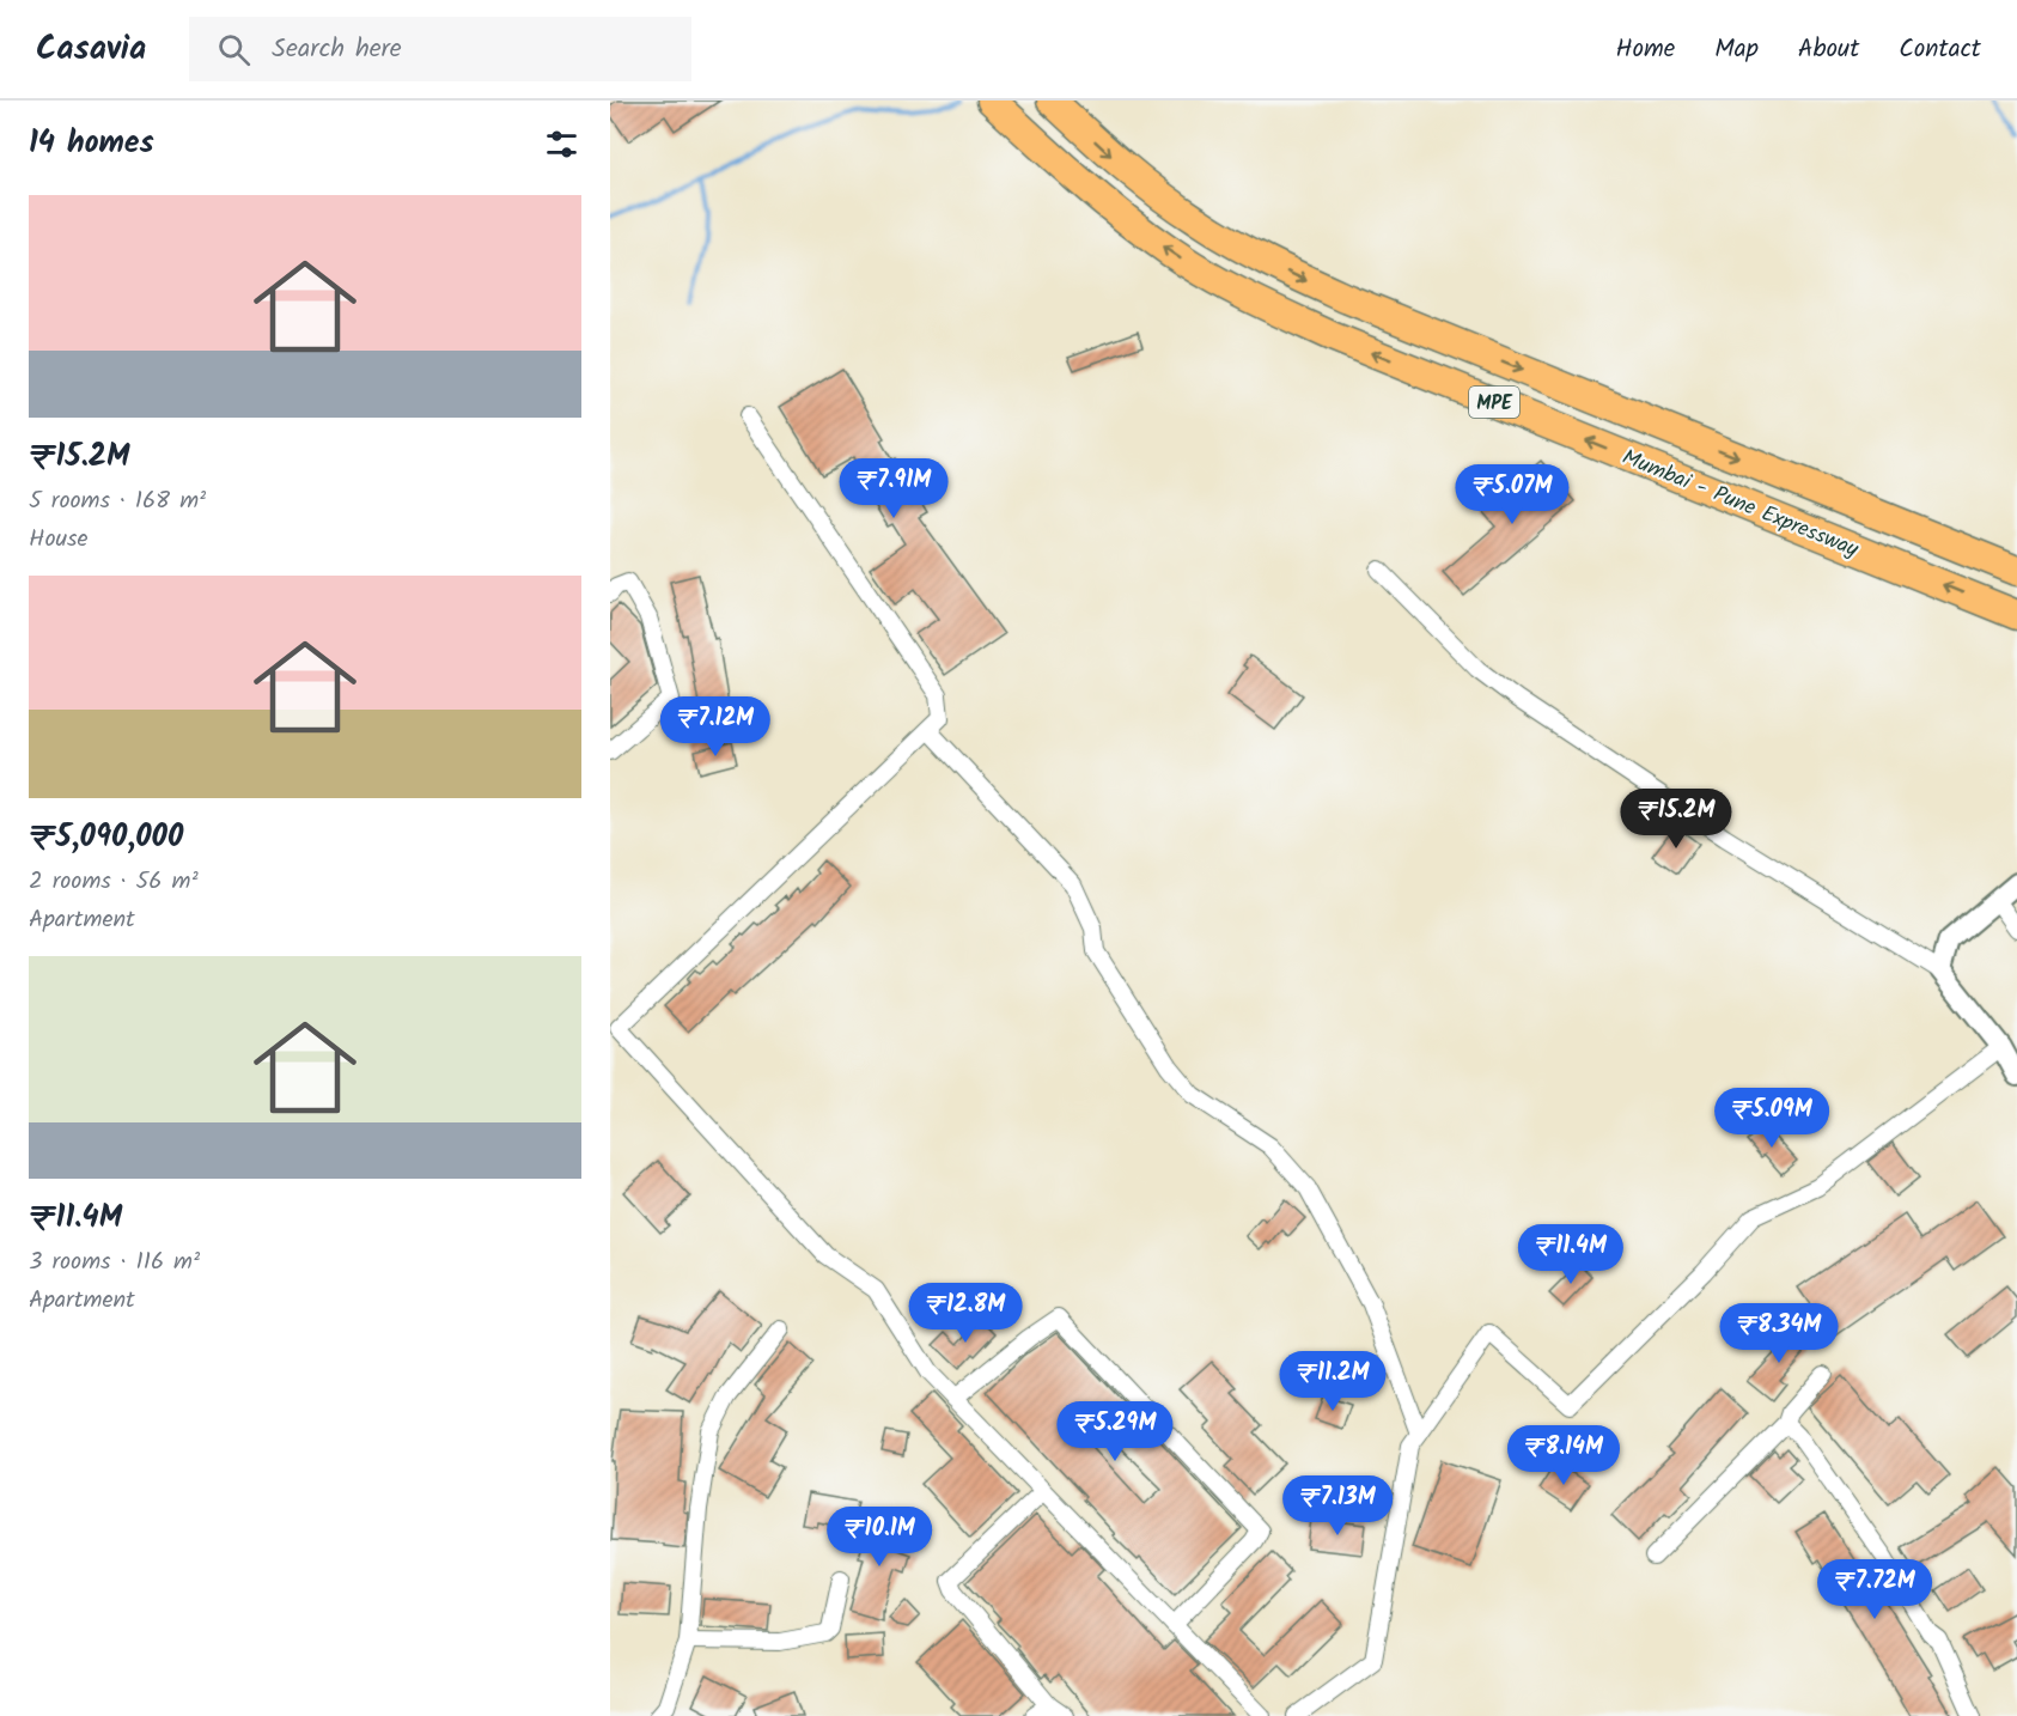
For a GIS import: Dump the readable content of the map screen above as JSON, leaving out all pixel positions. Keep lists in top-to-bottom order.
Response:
{
  "streets": {
    "highway": ["MPE", "Mumbai - Pune Expressway"]
  },
  "page": {
    "header": "Casavia",
    "search": "Search here",
    "nav": [
      "Home",
      "Map",
      "About",
      "Contact"
    ],
    "heading": "14 homes",
    "list": [
      {
        "name": "₹15.2M",
        "note": "5 rooms · 168 m² · House"
      },
      {
        "name": "₹5,090,000",
        "note": "2 rooms · 56 m² · Apartment"
      },
      {
        "name": "₹11.4M",
        "note": "3 rooms · 116 m² · Apartment"
      }
    ],
    "price": [
      "₹7.91M",
      "₹5.07M",
      "₹7.12M",
      "₹15.2M",
      "₹5.09M",
      "₹11.4M",
      "₹12.8M",
      "₹8.34M",
      "₹11.2M",
      "₹5.29M",
      "₹8.14M",
      "₹7.13M",
      "₹10.1M",
      "₹7.72M"
    ]
  }
}
